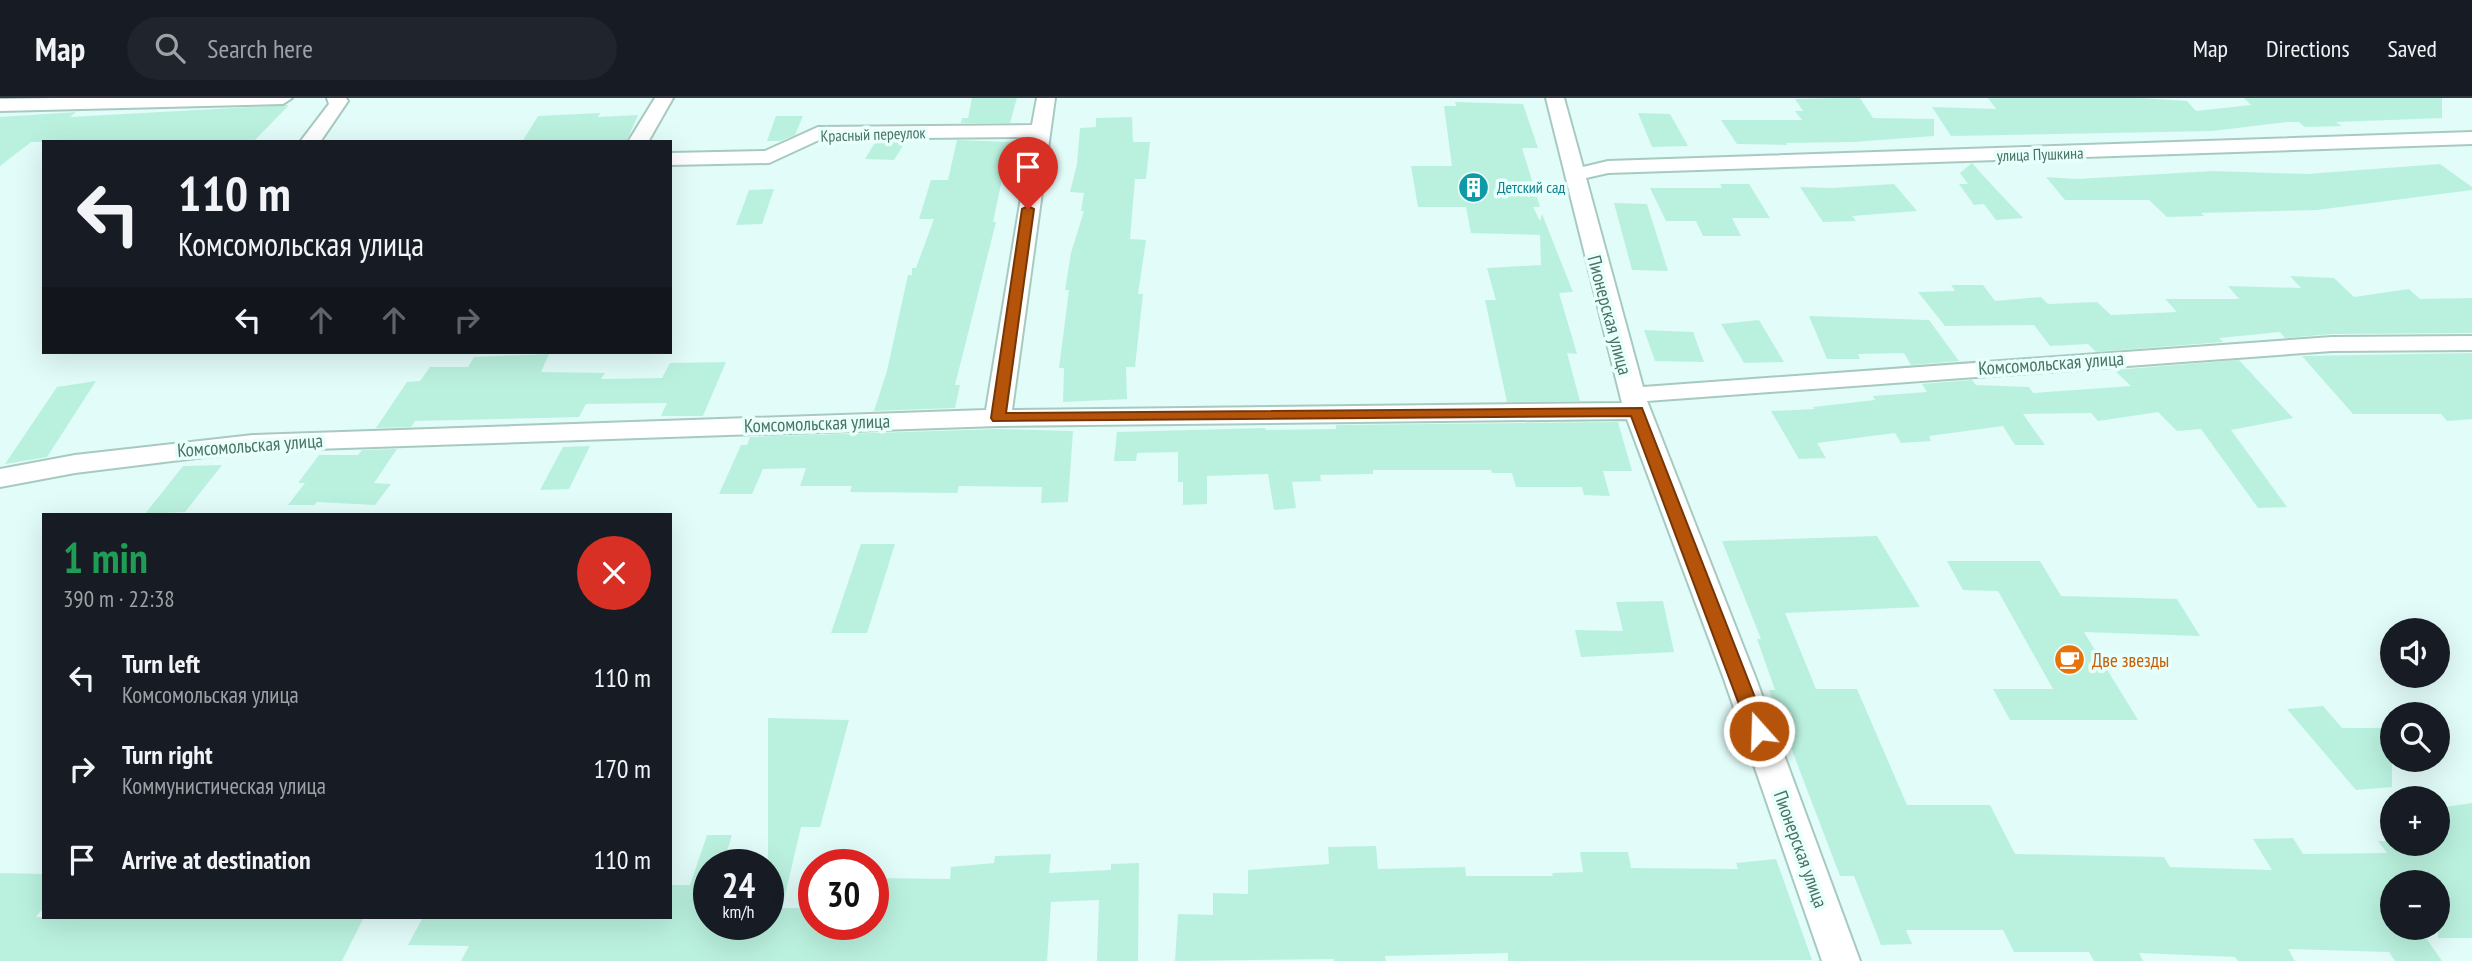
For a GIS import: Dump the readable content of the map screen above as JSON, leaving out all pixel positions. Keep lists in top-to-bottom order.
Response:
{
  "streets": {
    "street": [
      "Красный переулок",
      "улица Пушкина",
      "Пионерская улица",
      "Комсомольская улица"
    ]
  },
  "crossings": [
    ["улица Пушкина", "Пионерская улица"],
    ["Пионерская улица", "Комсомольская улица"]
  ],
  "places": {
    "building": ["Детский сад"],
    "cafe": ["Две звезды"]
  },
  "page": {
    "header": "Map",
    "search": "Search here",
    "nav": ["Map", "Directions", "Saved"],
    "turn": ["110 m", "Комсомольская улица"],
    "heading": ["1 min", "390 m · 22:38"],
    "map_buttons": ["+", "−"],
    "list": [
      {
        "name": "Turn left",
        "note": "Комсомольская улица",
        "value": "110 m"
      },
      {
        "name": "Turn right",
        "note": "Коммунистическая улица",
        "value": "170 m"
      },
      {
        "name": "Arrive at destination",
        "value": "110 m"
      }
    ],
    "speed": "24 km/h",
    "limit": "30"
  }
}
